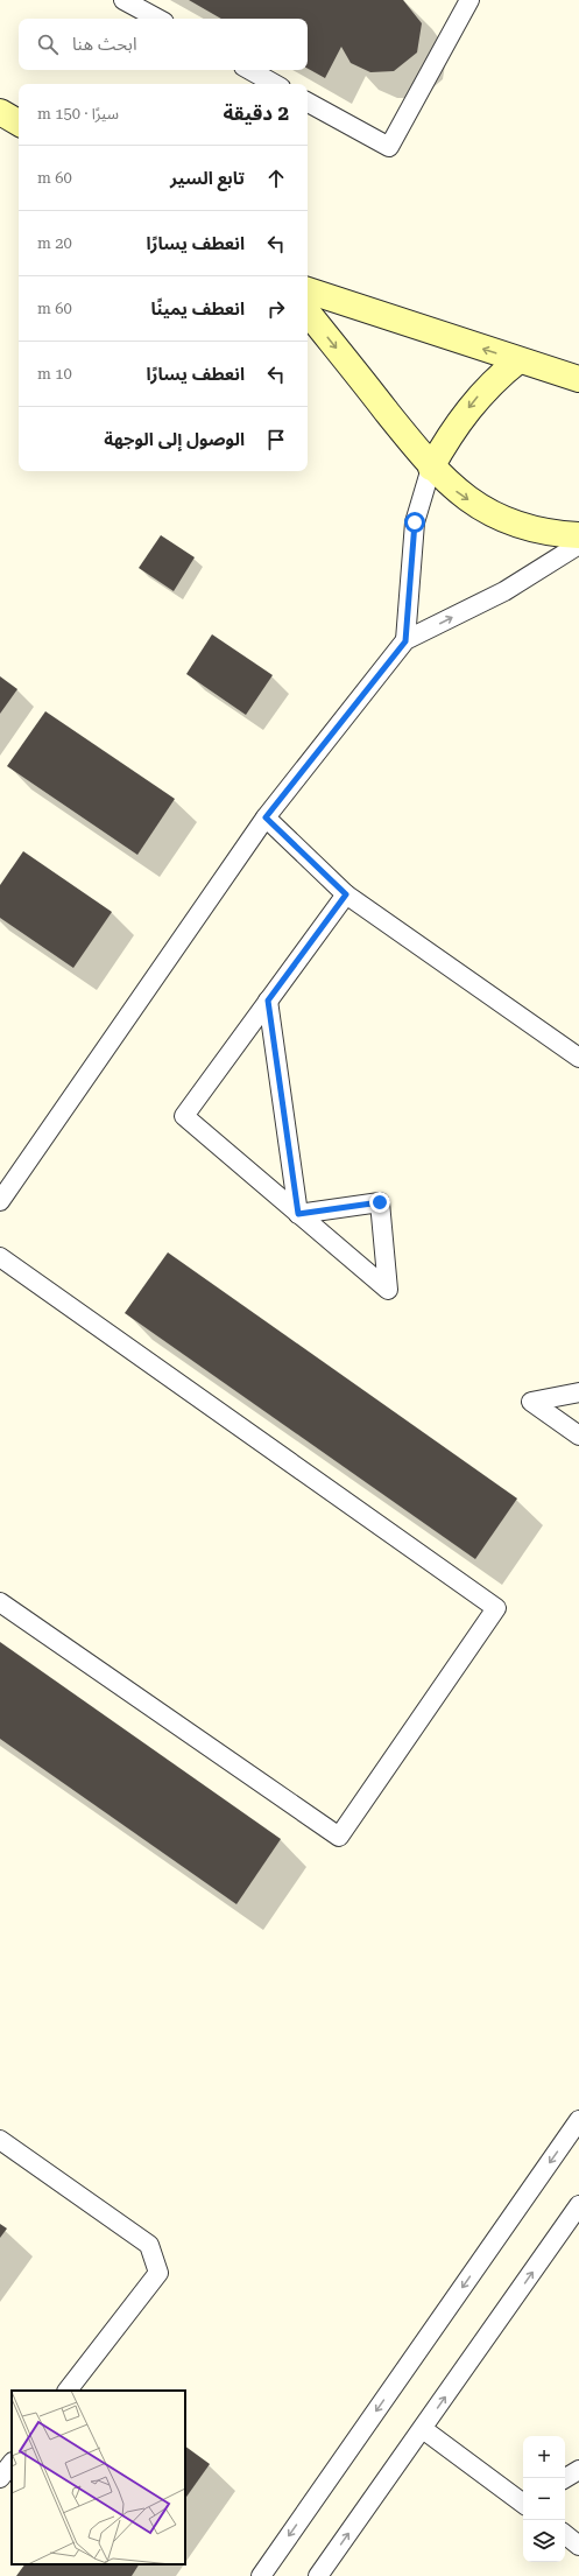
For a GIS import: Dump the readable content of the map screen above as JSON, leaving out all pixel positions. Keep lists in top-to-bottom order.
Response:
{
  "page": {
    "search": "ابحث هنا",
    "heading": ["2 دقيقة", "سيرًا · 150 m"],
    "list": [
      ["تابع السير", "60 m"],
      ["انعطف يسارًا", "20 m"],
      ["انعطف يمينًا", "60 m"],
      ["انعطف يسارًا", "10 m"],
      "الوصول إلى الوجهة"
    ],
    "map_buttons": ["+", "−"]
  }
}
